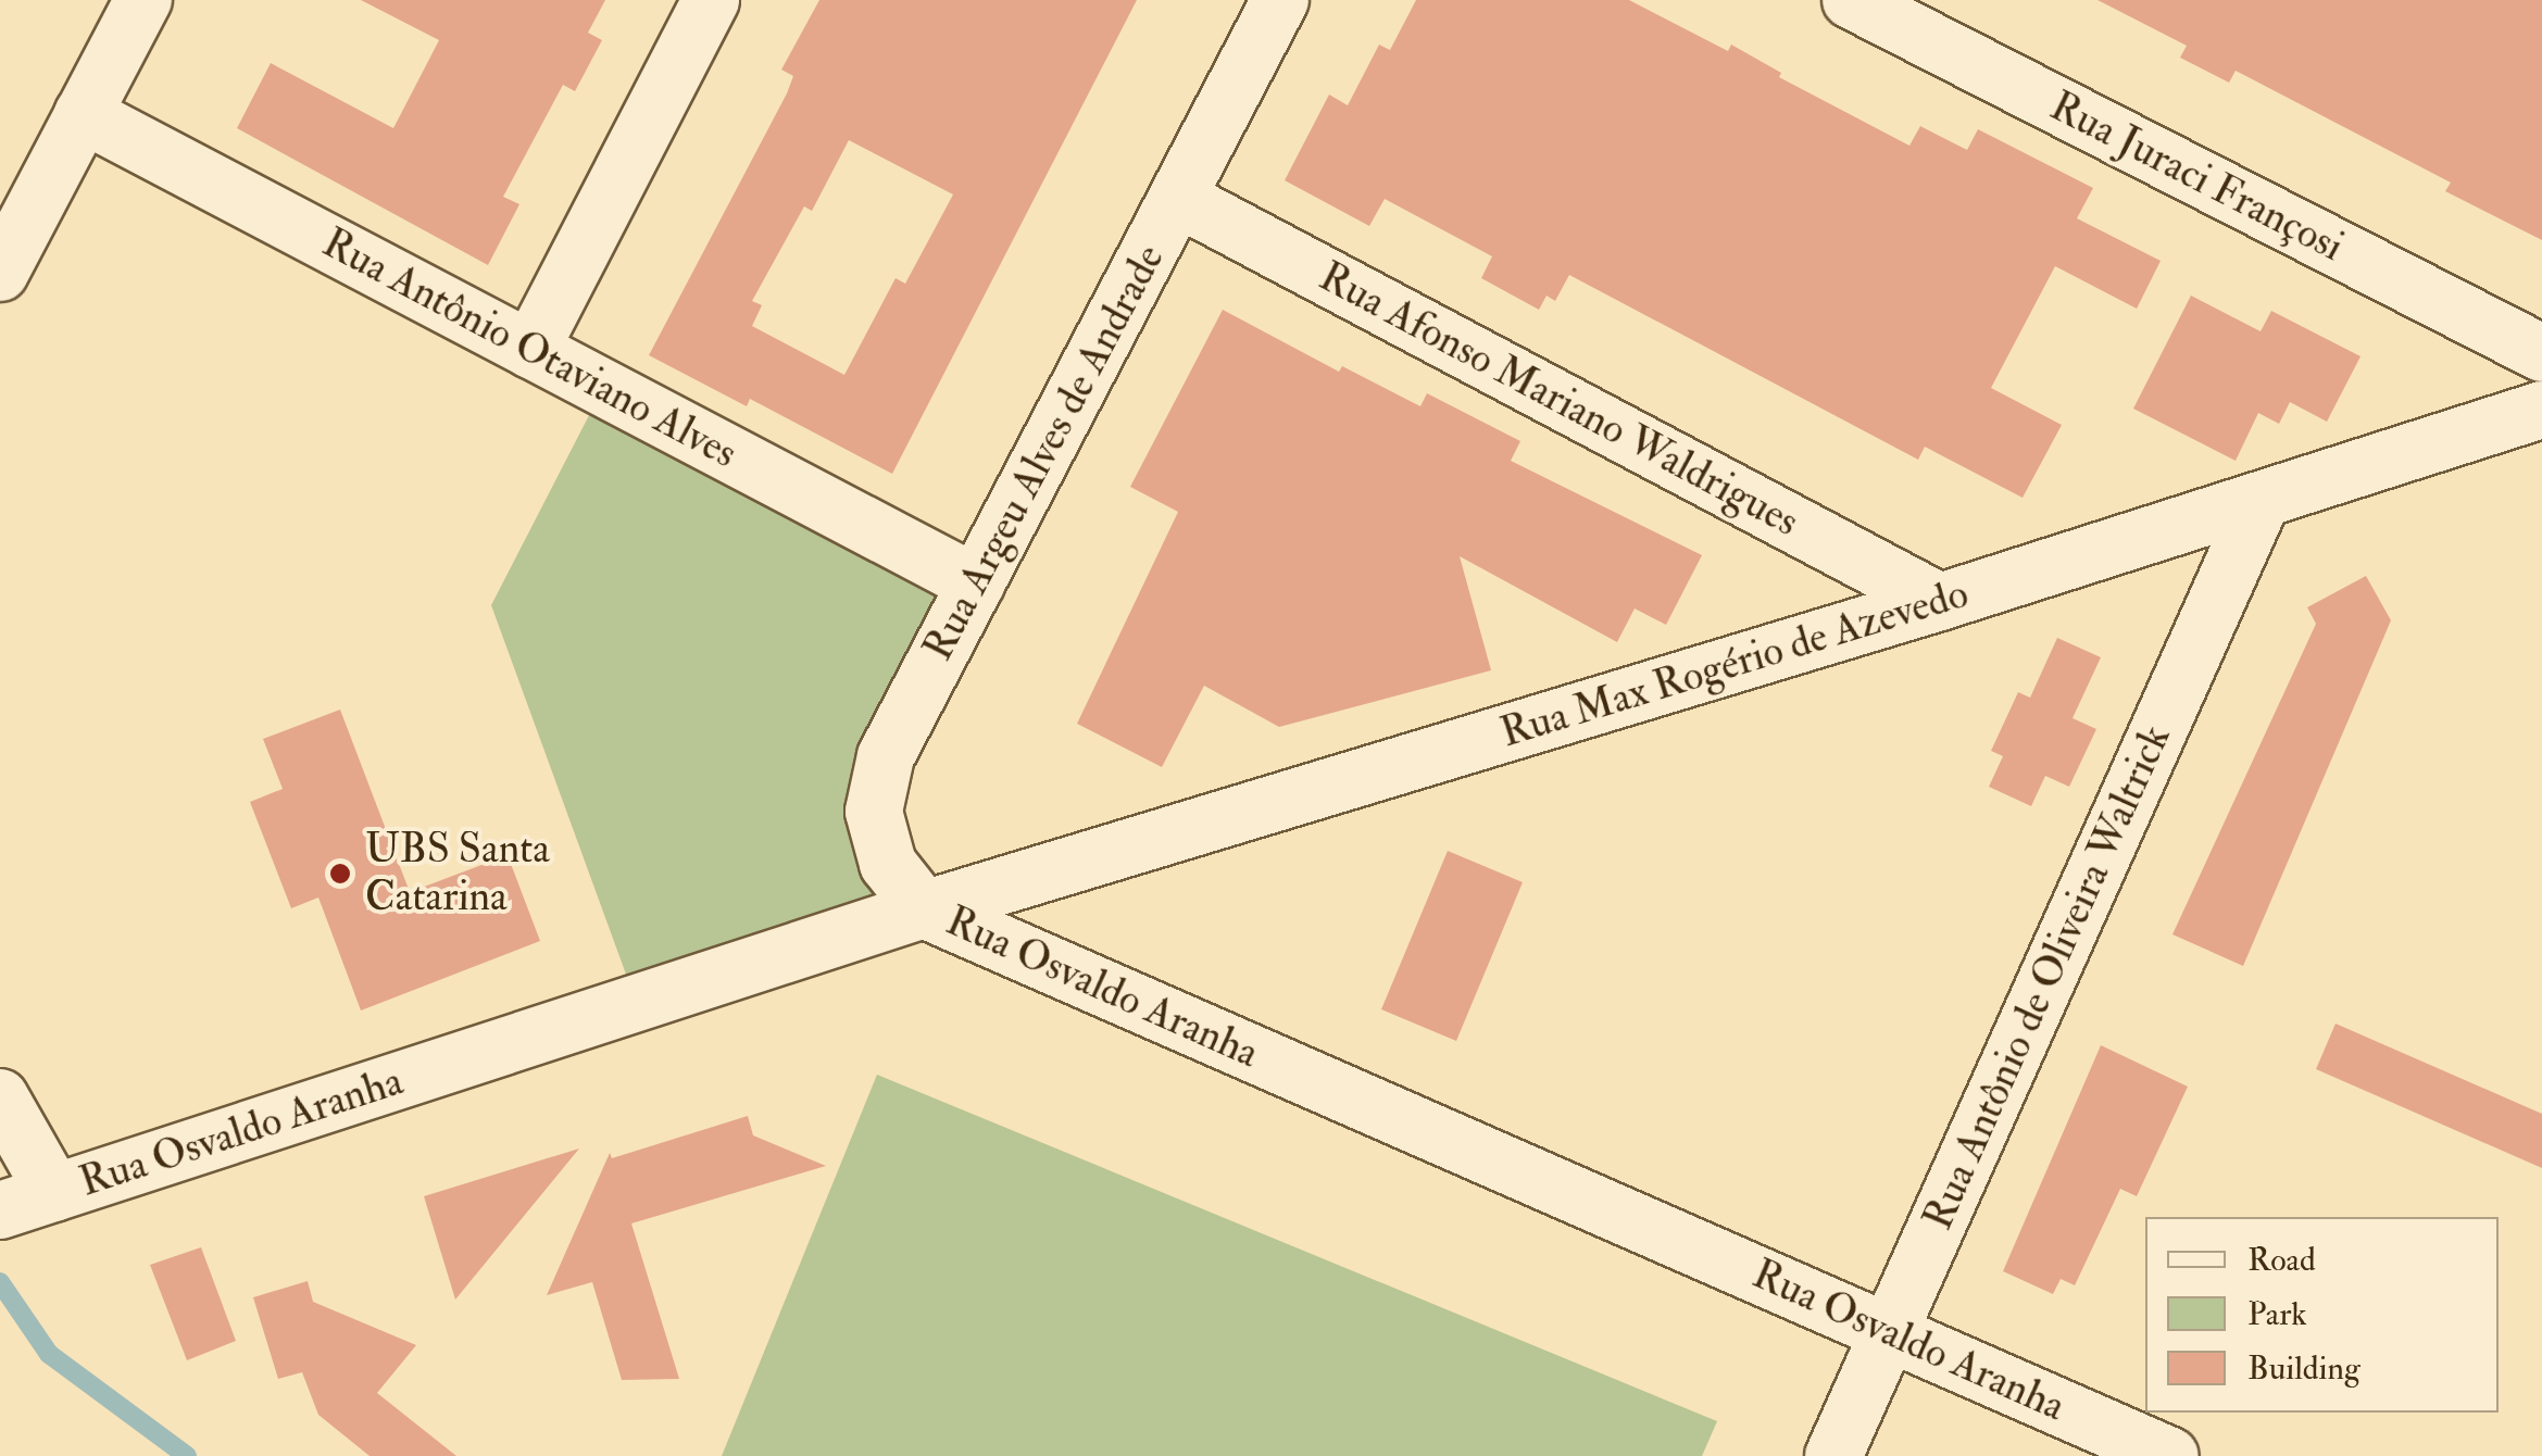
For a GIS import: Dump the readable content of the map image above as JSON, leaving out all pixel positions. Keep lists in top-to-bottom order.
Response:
{
  "streets": {
    "street": [
      "Rua Juraci Françosi",
      "Rua Antônio Otaviano Alves",
      "Rua Afonso Mariano Waldrigues",
      "Rua Argeu Alves de Andrade",
      "Rua Max Rogério de Azevedo",
      "Rua Antônio de Oliveira Waltrick",
      "Rua Osvaldo Aranha"
    ]
  },
  "crossings": [
    ["Rua Antônio Otaviano Alves", "Rua Argeu Alves de Andrade"],
    ["Rua Afonso Mariano Waldrigues", "Rua Argeu Alves de Andrade"],
    ["Rua Afonso Mariano Waldrigues", "Rua Max Rogério de Azevedo"],
    ["Rua Argeu Alves de Andrade", "Rua Max Rogério de Azevedo"],
    ["Rua Argeu Alves de Andrade", "Rua Osvaldo Aranha"],
    ["Rua Max Rogério de Azevedo", "Rua Antônio de Oliveira Waltrick"],
    ["Rua Max Rogério de Azevedo", "Rua Osvaldo Aranha"],
    ["Rua Antônio de Oliveira Waltrick", "Rua Osvaldo Aranha"]
  ],
  "places": ["UBS Santa Catarina"],
  "legend": ["Road", "Park", "Building"]
}
